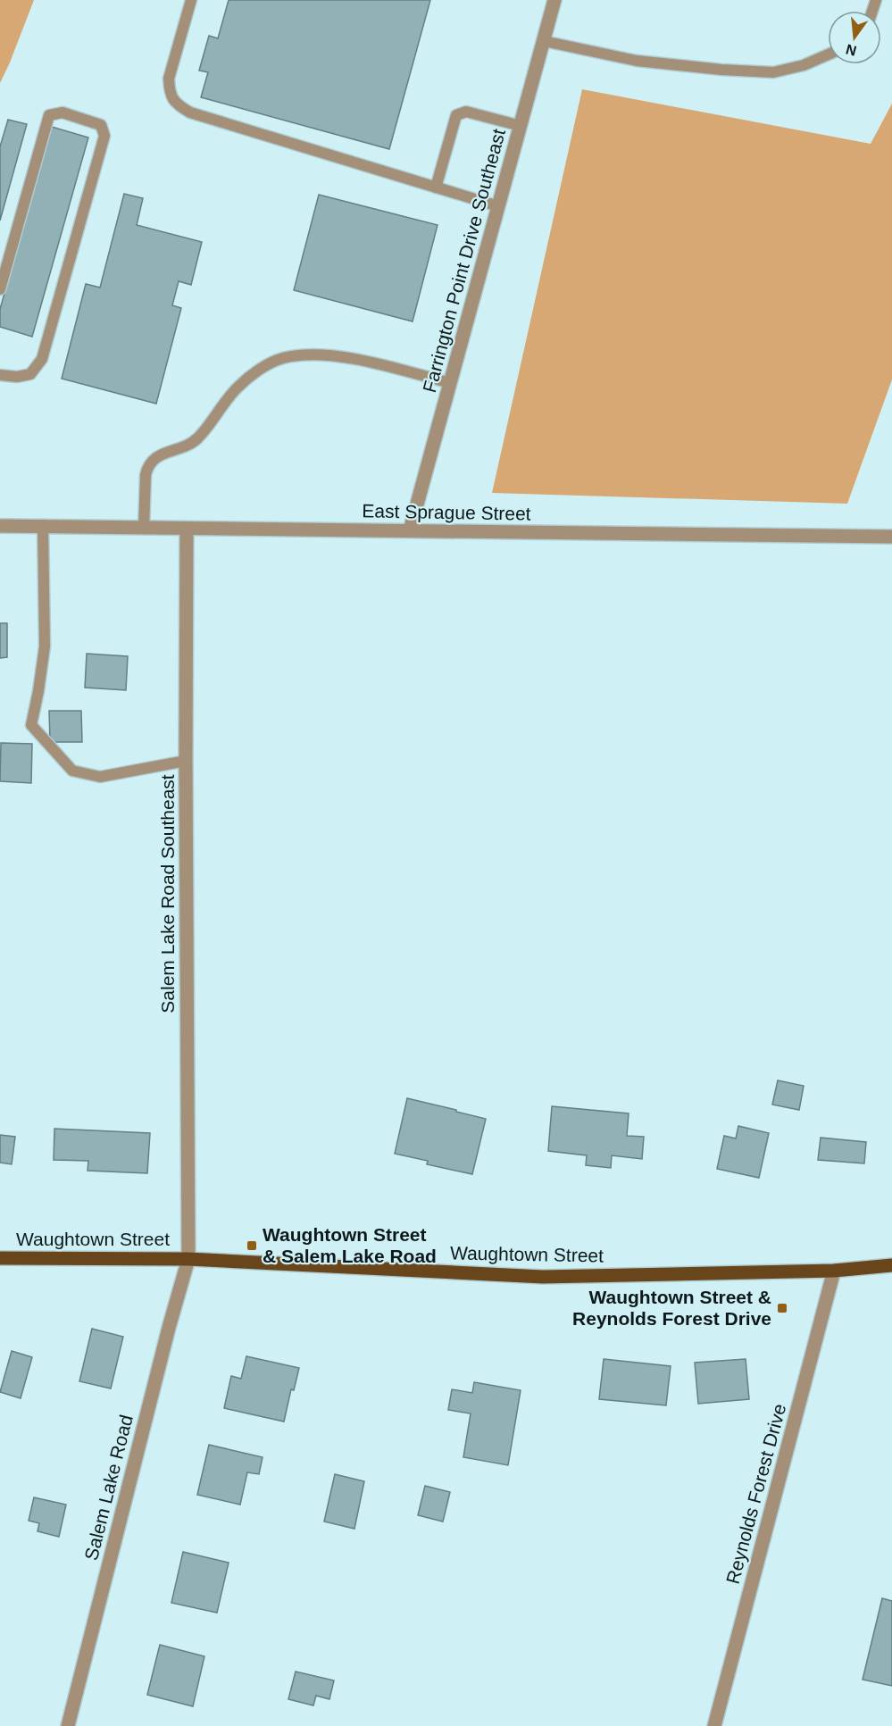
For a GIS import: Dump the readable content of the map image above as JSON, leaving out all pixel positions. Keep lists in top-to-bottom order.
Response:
{
  "streets": {
    "main road": ["Waughtown Street"],
    "street": [
      "Farrington Point Drive Southeast",
      "East Sprague Street",
      "Salem Lake Road Southeast",
      "Salem Lake Road",
      "Reynolds Forest Drive"
    ]
  },
  "crossings": [
    ["Farrington Point Drive Southeast", "East Sprague Street"],
    ["East Sprague Street", "Salem Lake Road Southeast"],
    ["Salem Lake Road Southeast", "Waughtown Street"],
    ["Salem Lake Road Southeast", "Salem Lake Road"],
    ["Waughtown Street", "Salem Lake Road"],
    ["Waughtown Street", "Reynolds Forest Drive"]
  ],
  "places": {
    "transit": ["Waughtown Street & Salem Lake Road", "Waughtown Street & Reynolds Forest Drive"]
  },
  "north": "bottom"
}
